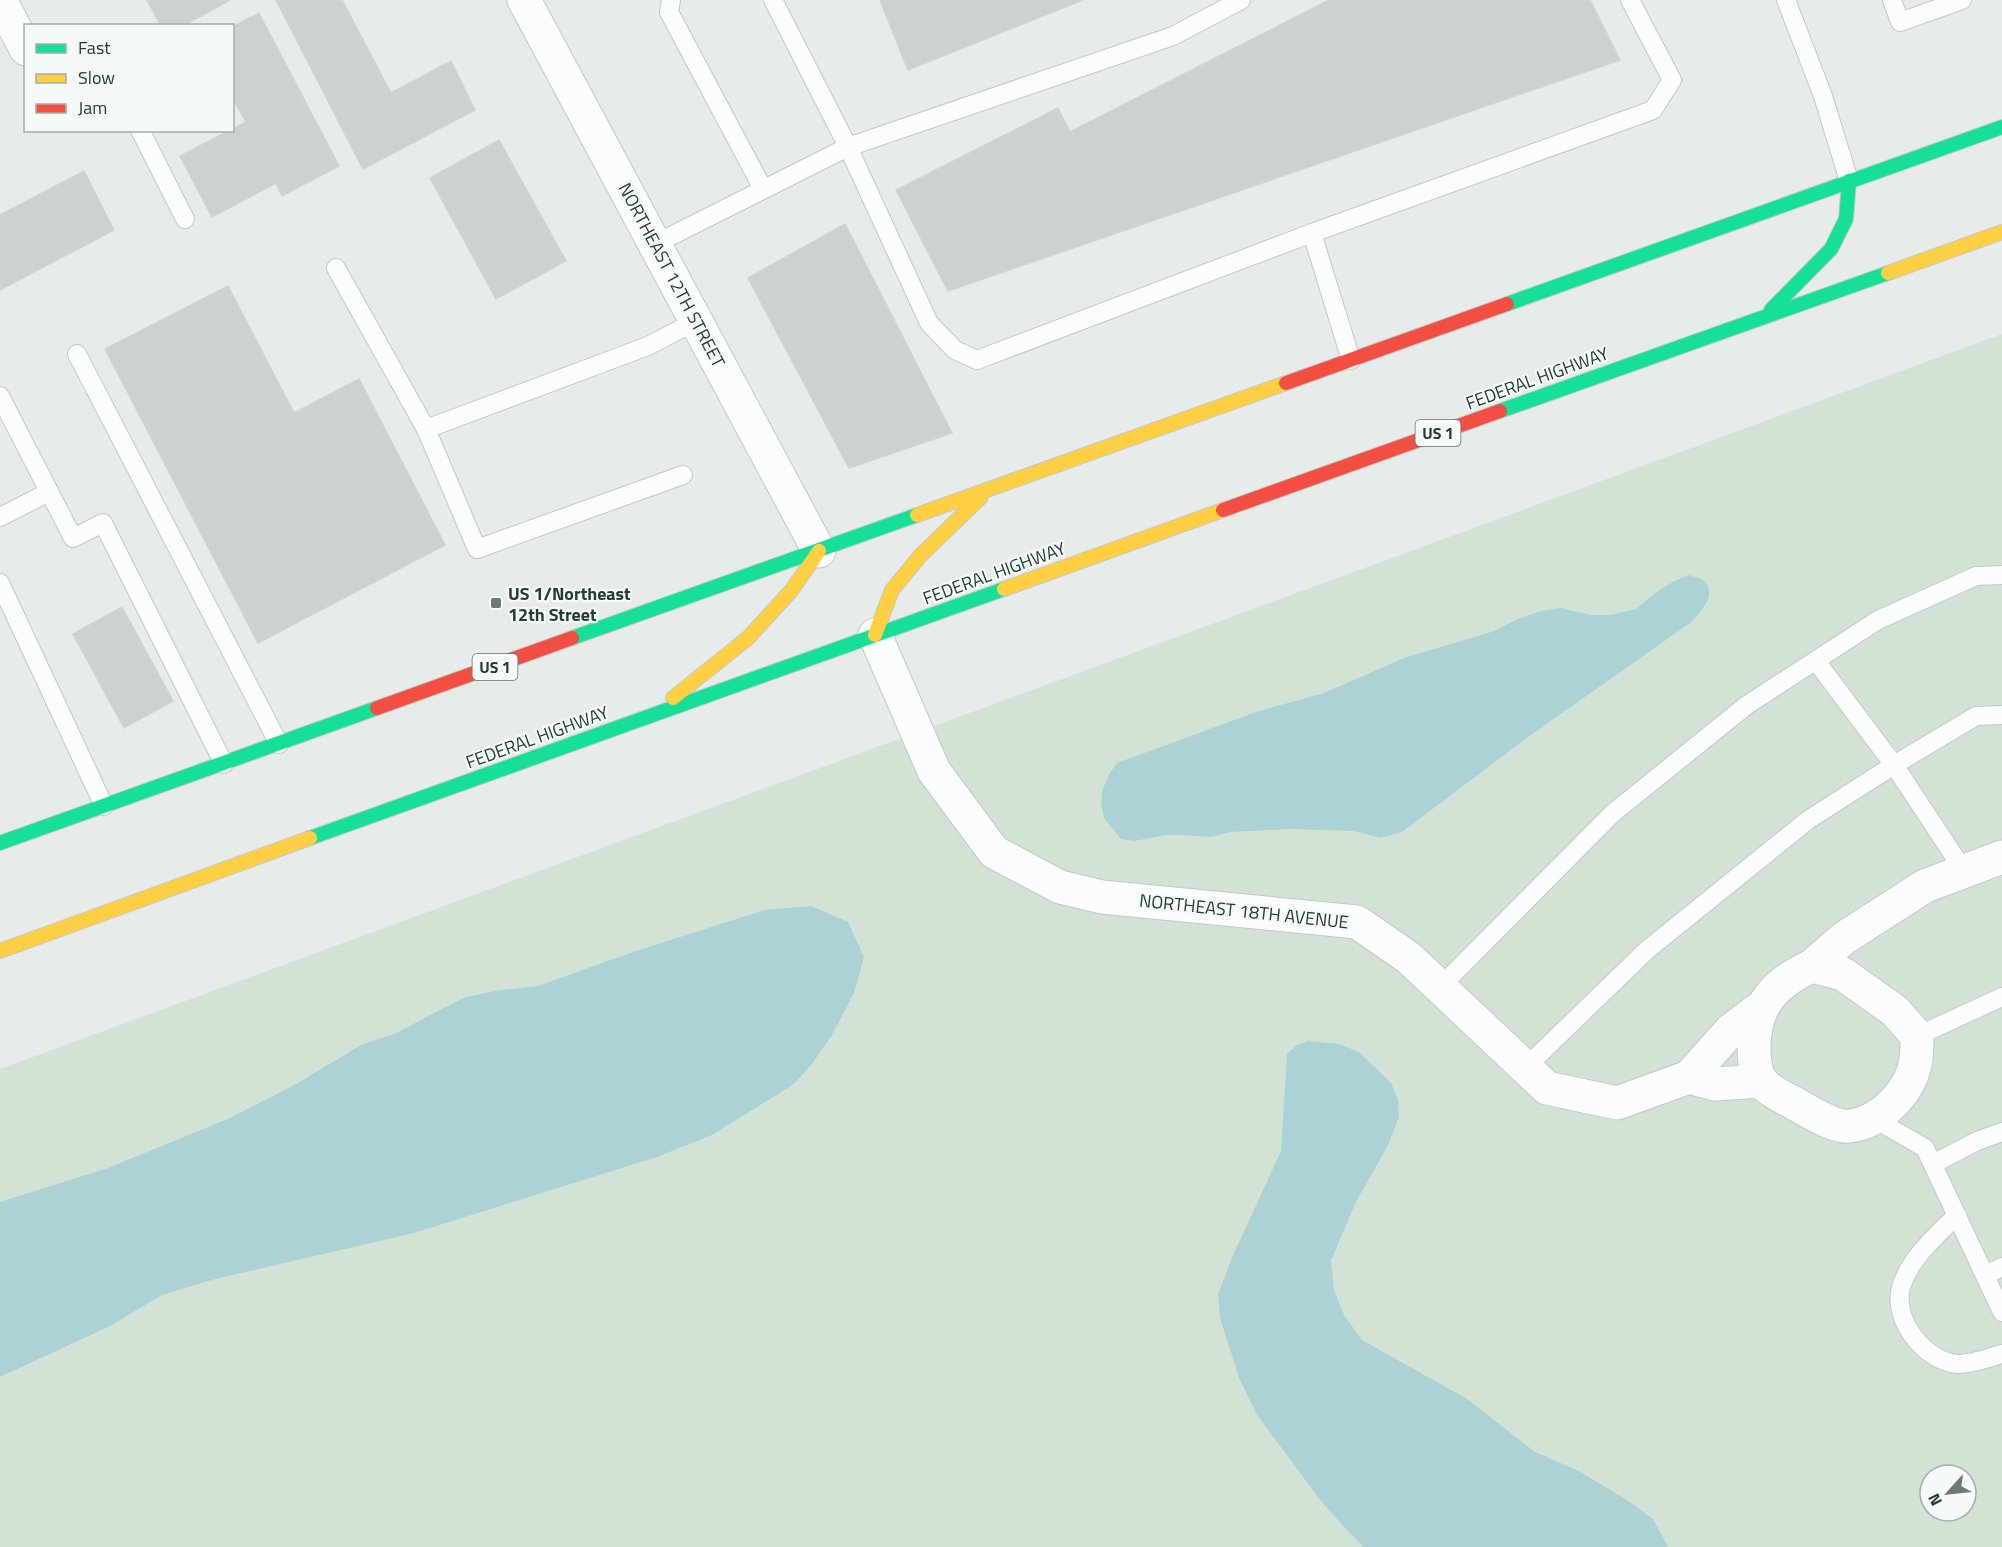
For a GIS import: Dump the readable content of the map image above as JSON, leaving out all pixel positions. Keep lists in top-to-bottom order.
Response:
{
  "streets": {
    "main road": ["FEDERAL HIGHWAY", "US 1"],
    "street": ["NORTHEAST 12TH STREET", "NORTHEAST 18TH AVENUE"]
  },
  "crossings": [
    ["NORTHEAST 12TH STREET", "US 1"],
    ["FEDERAL HIGHWAY", "NORTHEAST 18TH AVENUE"]
  ],
  "places": {
    "transit": ["US 1/Northeast 12th Street"]
  },
  "legend": ["Fast", "Slow", "Jam"],
  "north": "bottom left"
}
